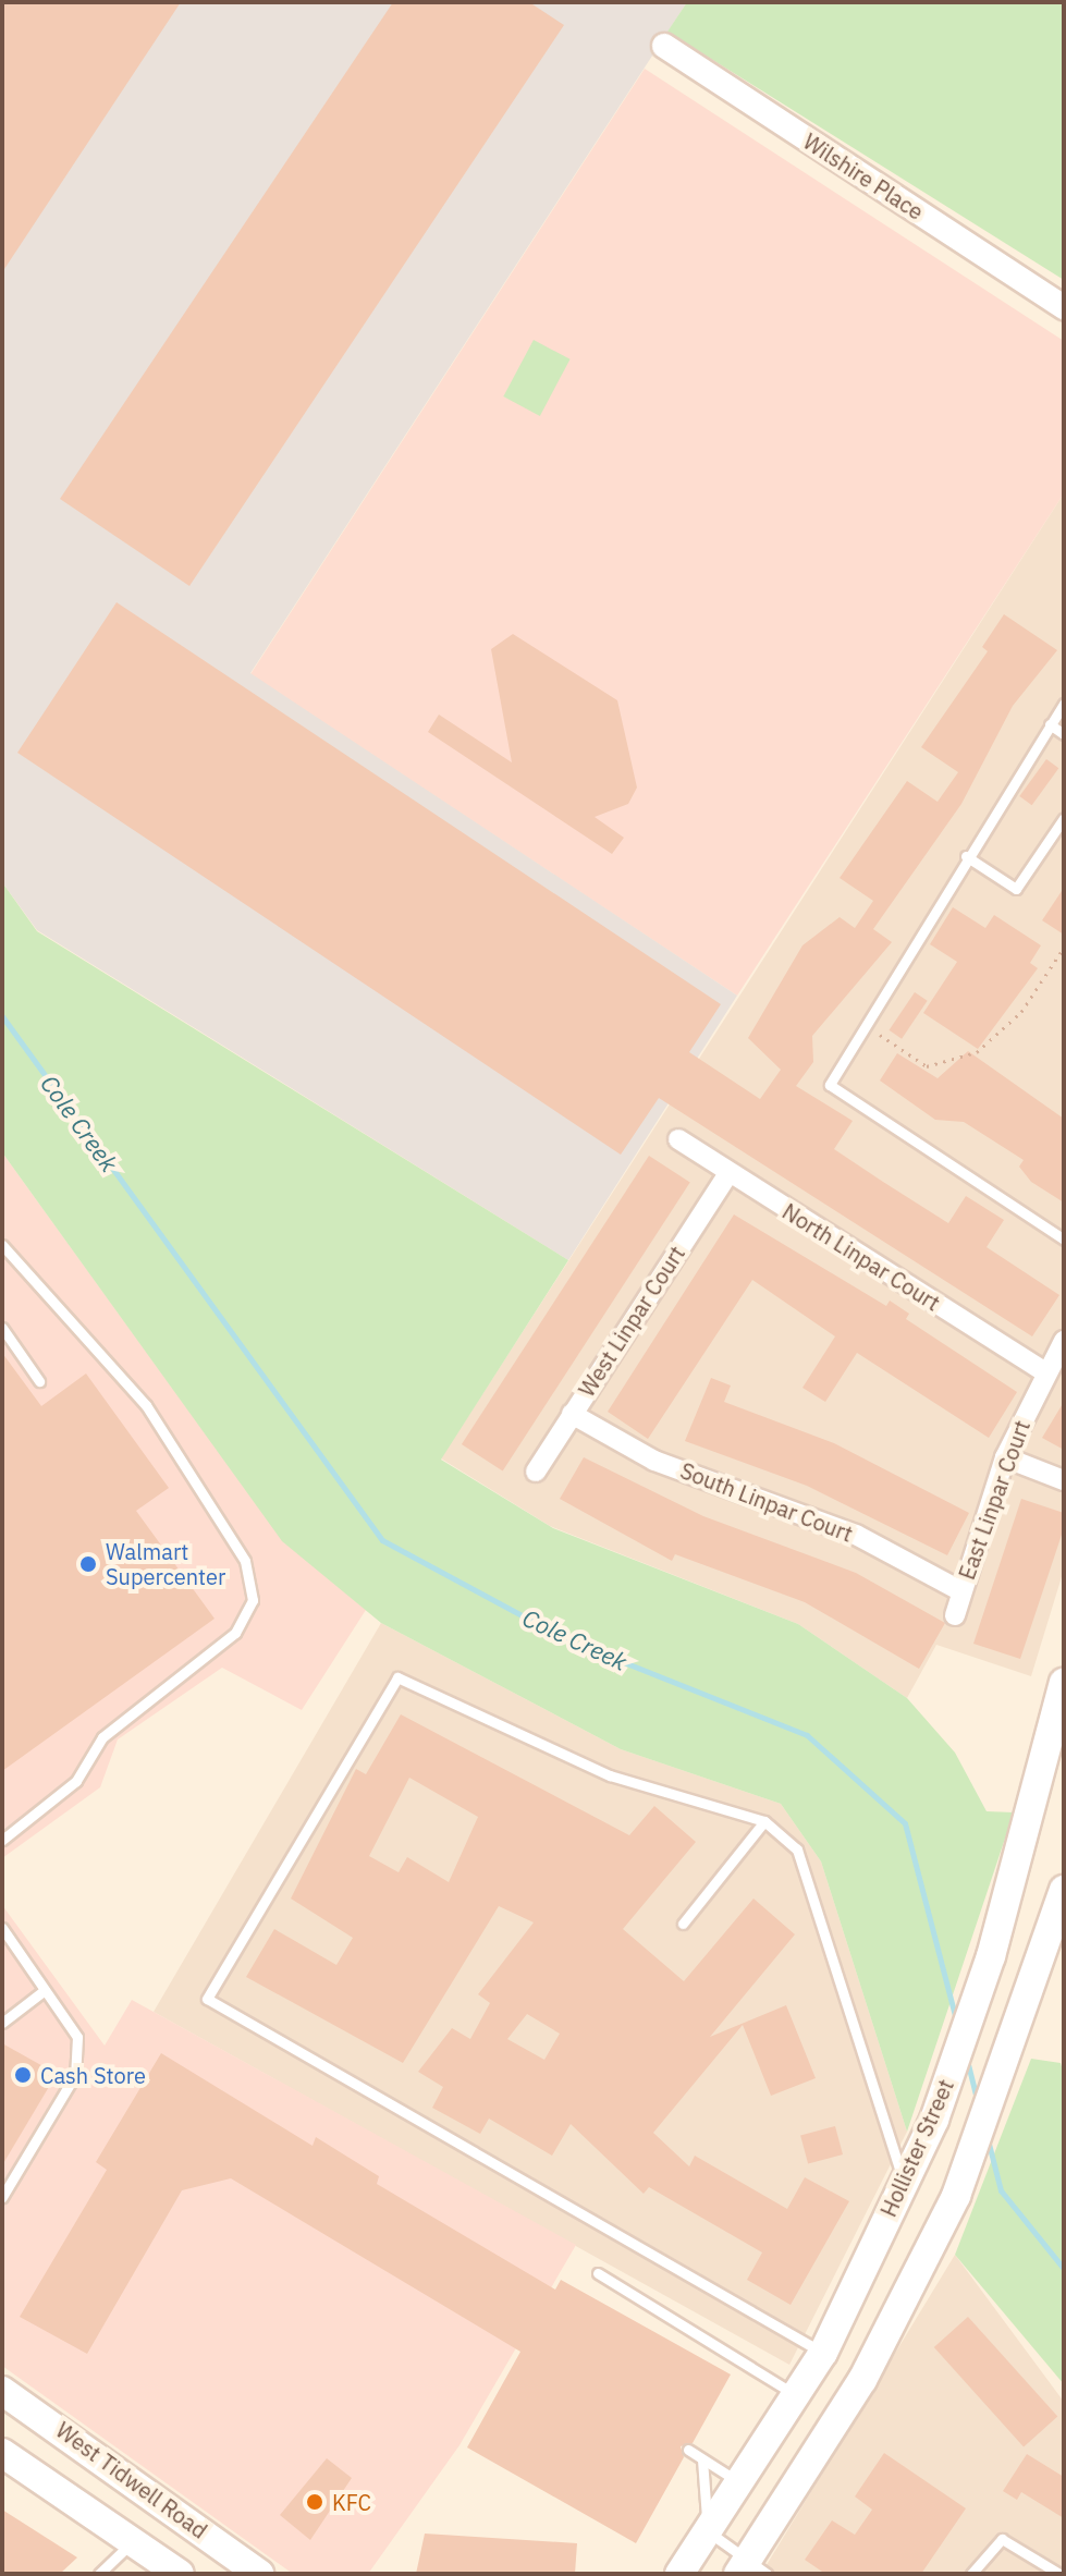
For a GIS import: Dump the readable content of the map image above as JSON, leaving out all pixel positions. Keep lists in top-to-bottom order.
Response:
{
  "streets": {
    "main road": ["Hollister Street", "West Tidwell Road"],
    "street": [
      "Wilshire Place",
      "North Linpar Court",
      "West Linpar Court",
      "East Linpar Court",
      "South Linpar Court"
    ]
  },
  "crossings": [
    ["North Linpar Court", "West Linpar Court"],
    ["North Linpar Court", "East Linpar Court"],
    ["West Linpar Court", "South Linpar Court"],
    ["East Linpar Court", "South Linpar Court"]
  ],
  "water": ["Cole Creek"],
  "places": ["Walmart Supercenter", "Cash Store", "KFC"]
}
